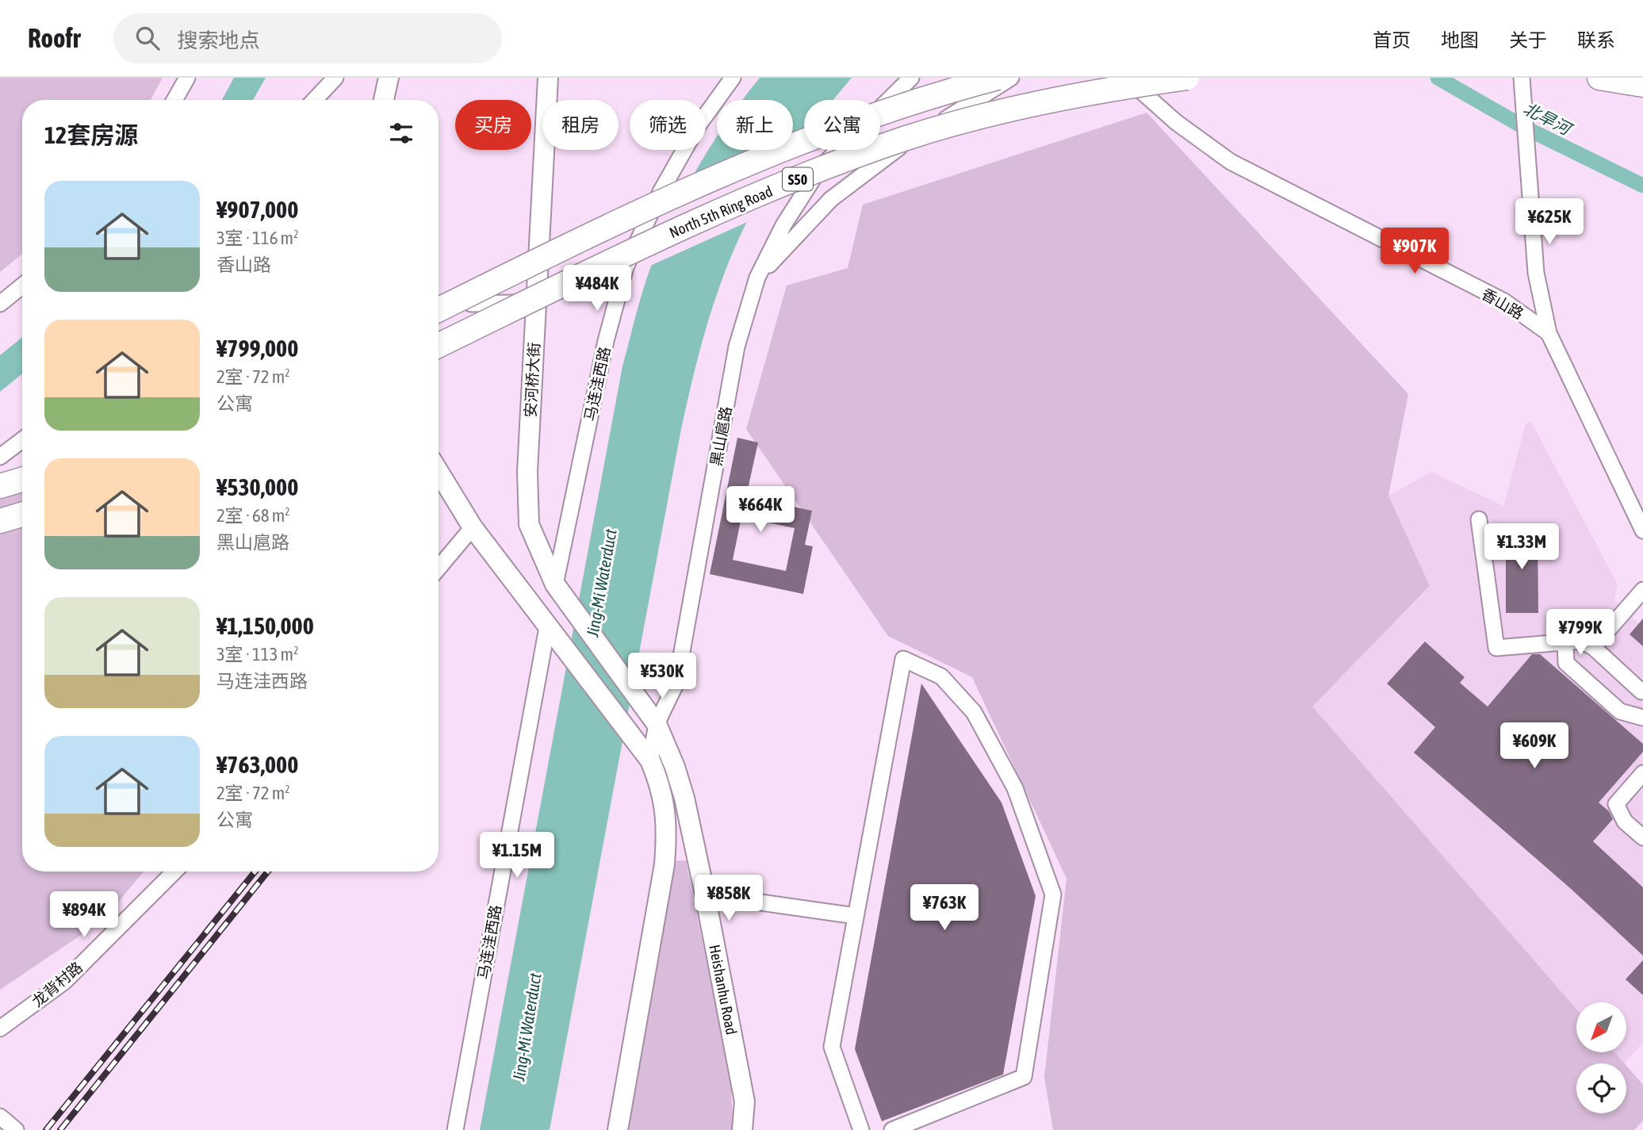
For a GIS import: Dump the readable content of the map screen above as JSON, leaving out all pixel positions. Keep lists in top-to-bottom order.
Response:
{
  "streets": {
    "highway": ["S50", "North 5th Ring Road"],
    "main road": ["安河桥大街", "Heishanhu Road"],
    "street": [
      "香山路",
      "马连洼西路",
      "黑山扈路",
      "龙背村路"
    ]
  },
  "crossings": [
    ["安河桥大街", "马连洼西路"],
    ["安河桥大街", "Heishanhu Road"],
    ["黑山扈路", "Heishanhu Road"]
  ],
  "water": ["北旱河", "Jing-Mi Waterduct"],
  "north": "bottom left",
  "page": {
    "header": "Roofr",
    "search": "搜索地点",
    "nav": [
      "首页",
      "地图",
      "关于",
      "联系"
    ],
    "chip": [
      "买房",
      "租房",
      "筛选",
      "新上",
      "公寓"
    ],
    "heading": "12套房源",
    "list": [
      {
        "name": "¥907,000",
        "note": "3室 · 116 m² · 香山路"
      },
      {
        "name": "¥799,000",
        "note": "2室 · 72 m² · 公寓"
      },
      {
        "name": "¥530,000",
        "note": "2室 · 68 m² · 黑山扈路"
      },
      {
        "name": "¥1,150,000",
        "note": "3室 · 113 m² · 马连洼西路"
      },
      {
        "name": "¥763,000",
        "note": "2室 · 72 m² · 公寓"
      }
    ],
    "price": [
      "¥625K",
      "¥907K",
      "¥484K",
      "¥664K",
      "¥1.33M",
      "¥799K",
      "¥530K",
      "¥609K",
      "¥1.15M",
      "¥858K",
      "¥763K",
      "¥894K"
    ]
  }
}
